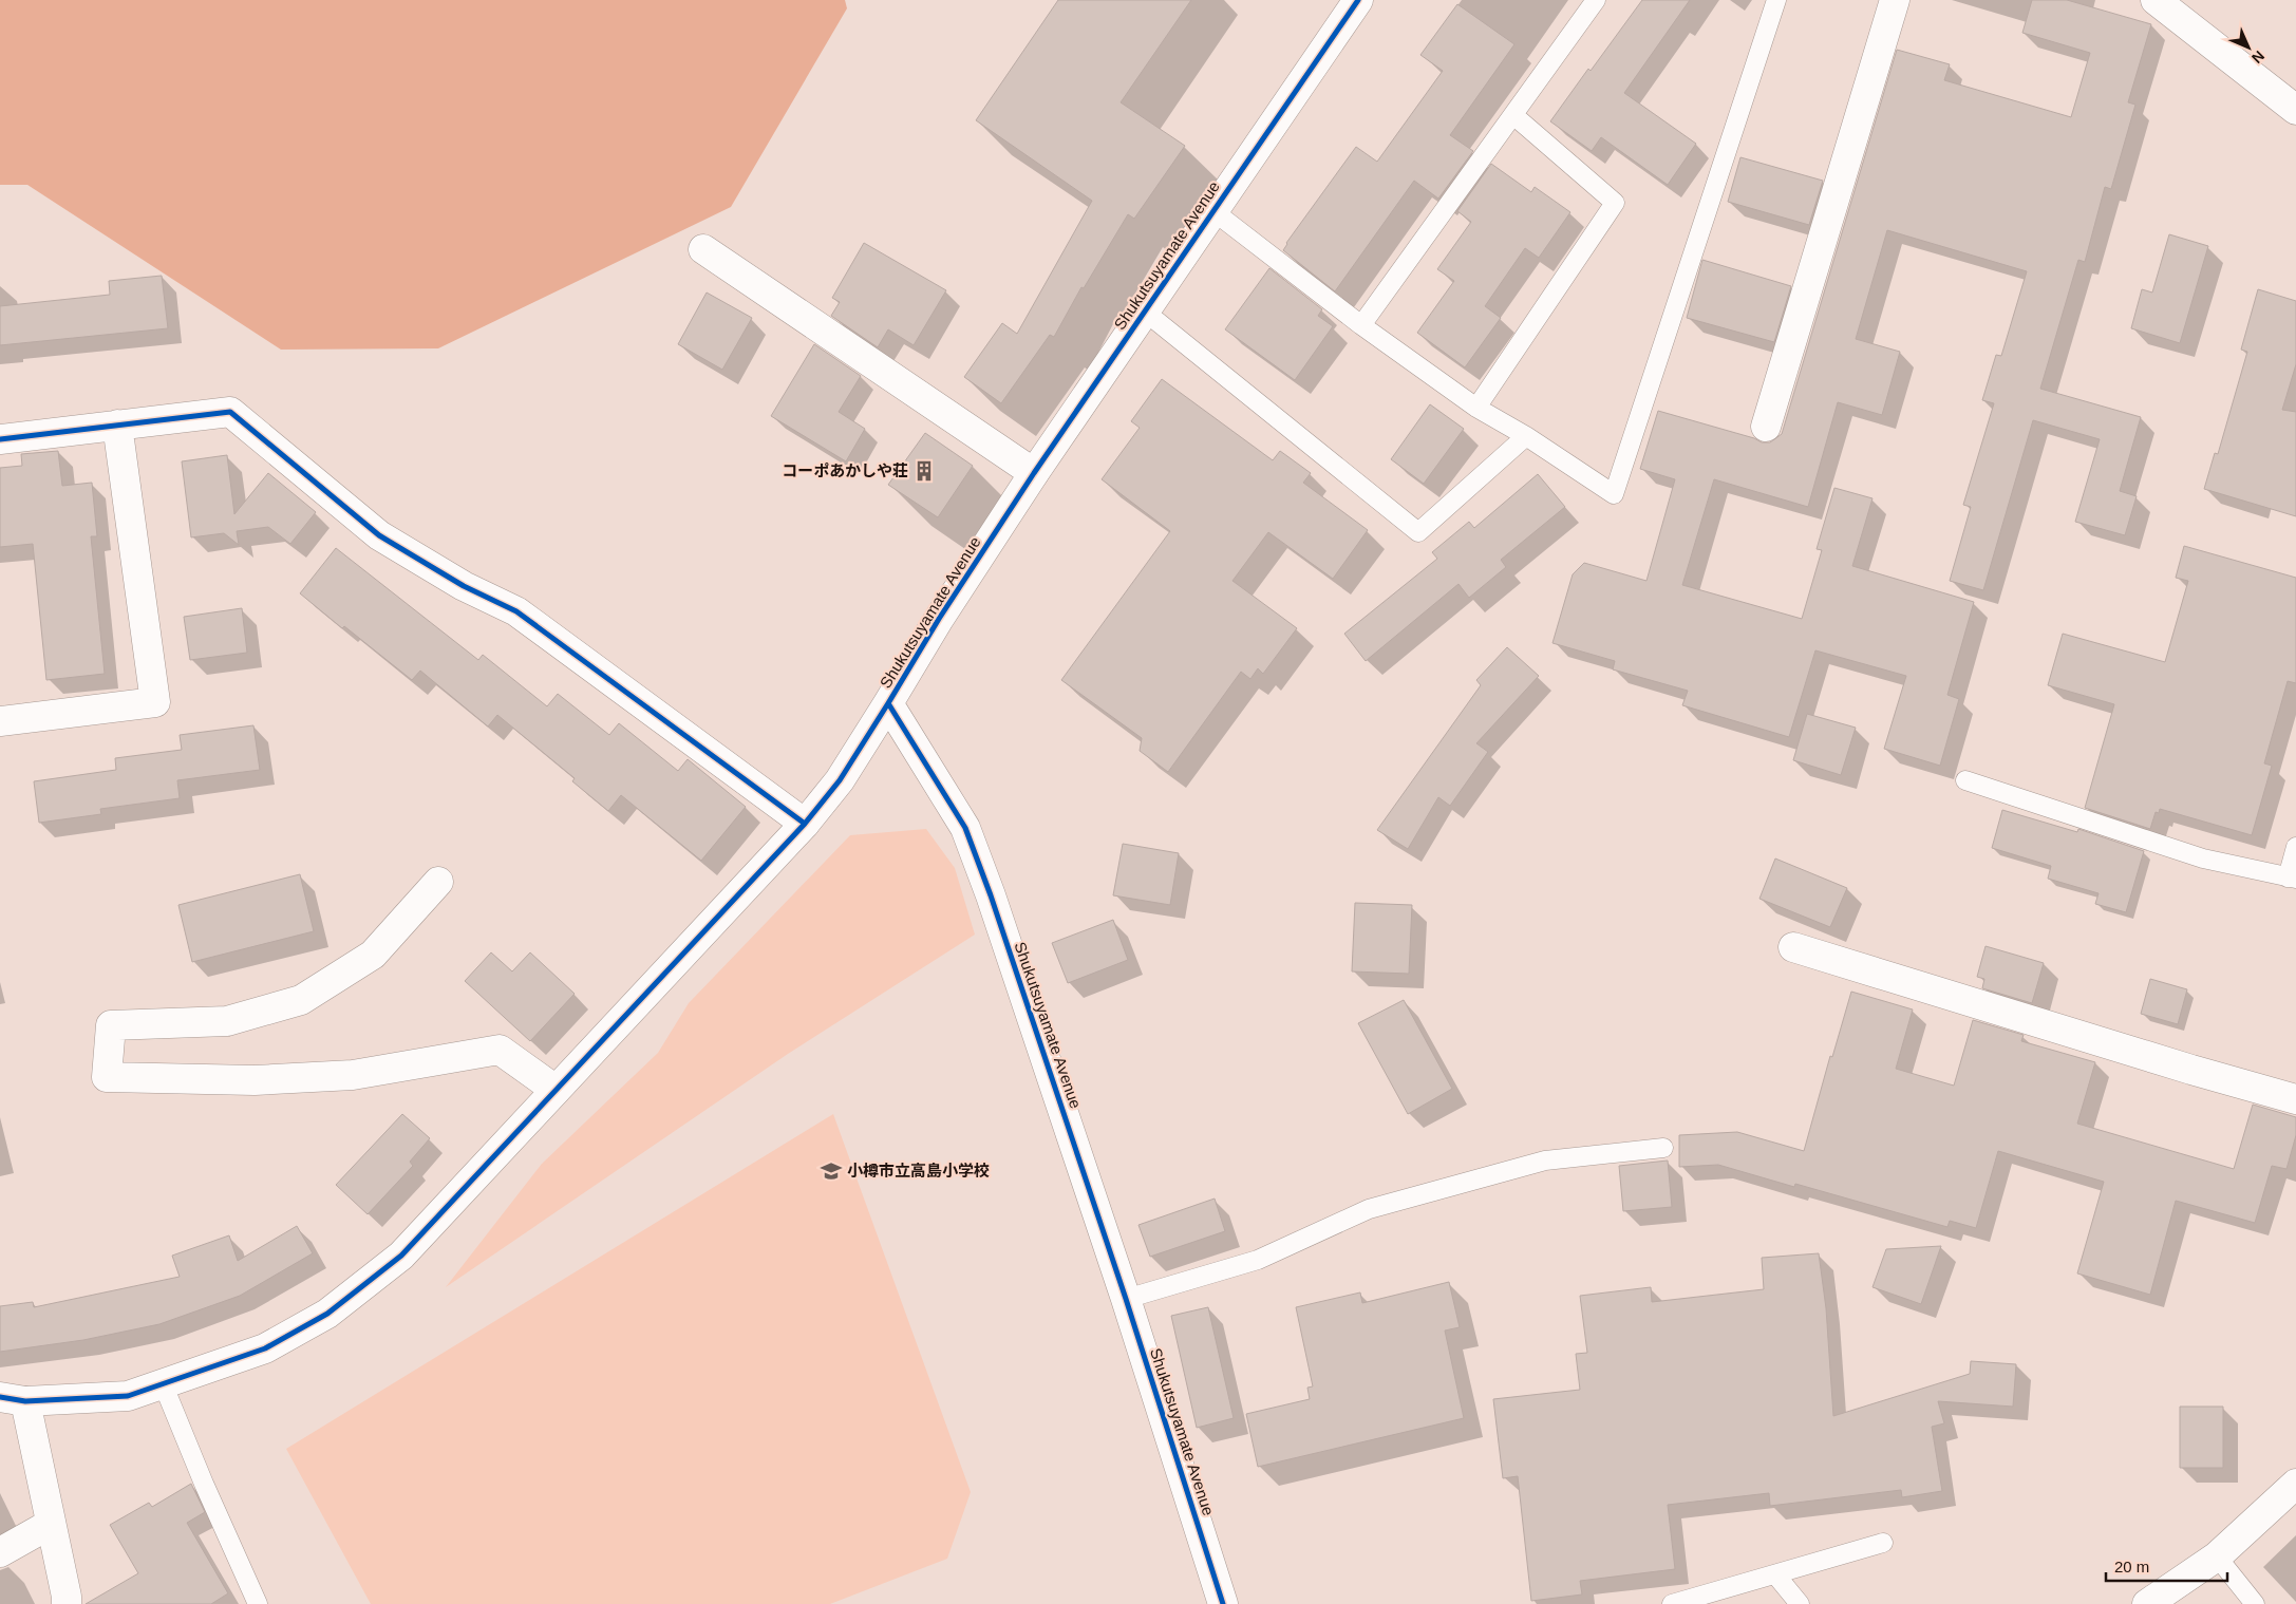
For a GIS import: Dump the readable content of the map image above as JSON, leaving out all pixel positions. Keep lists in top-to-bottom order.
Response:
{
  "streets": {
    "street": ["Shukutsuyamate Avenue"]
  },
  "places": {
    "building": ["コーポあかしや荘"],
    "school or university": ["小樽市立高島小学校"]
  },
  "scale_bar": "20 m",
  "north": "bottom right"
}
